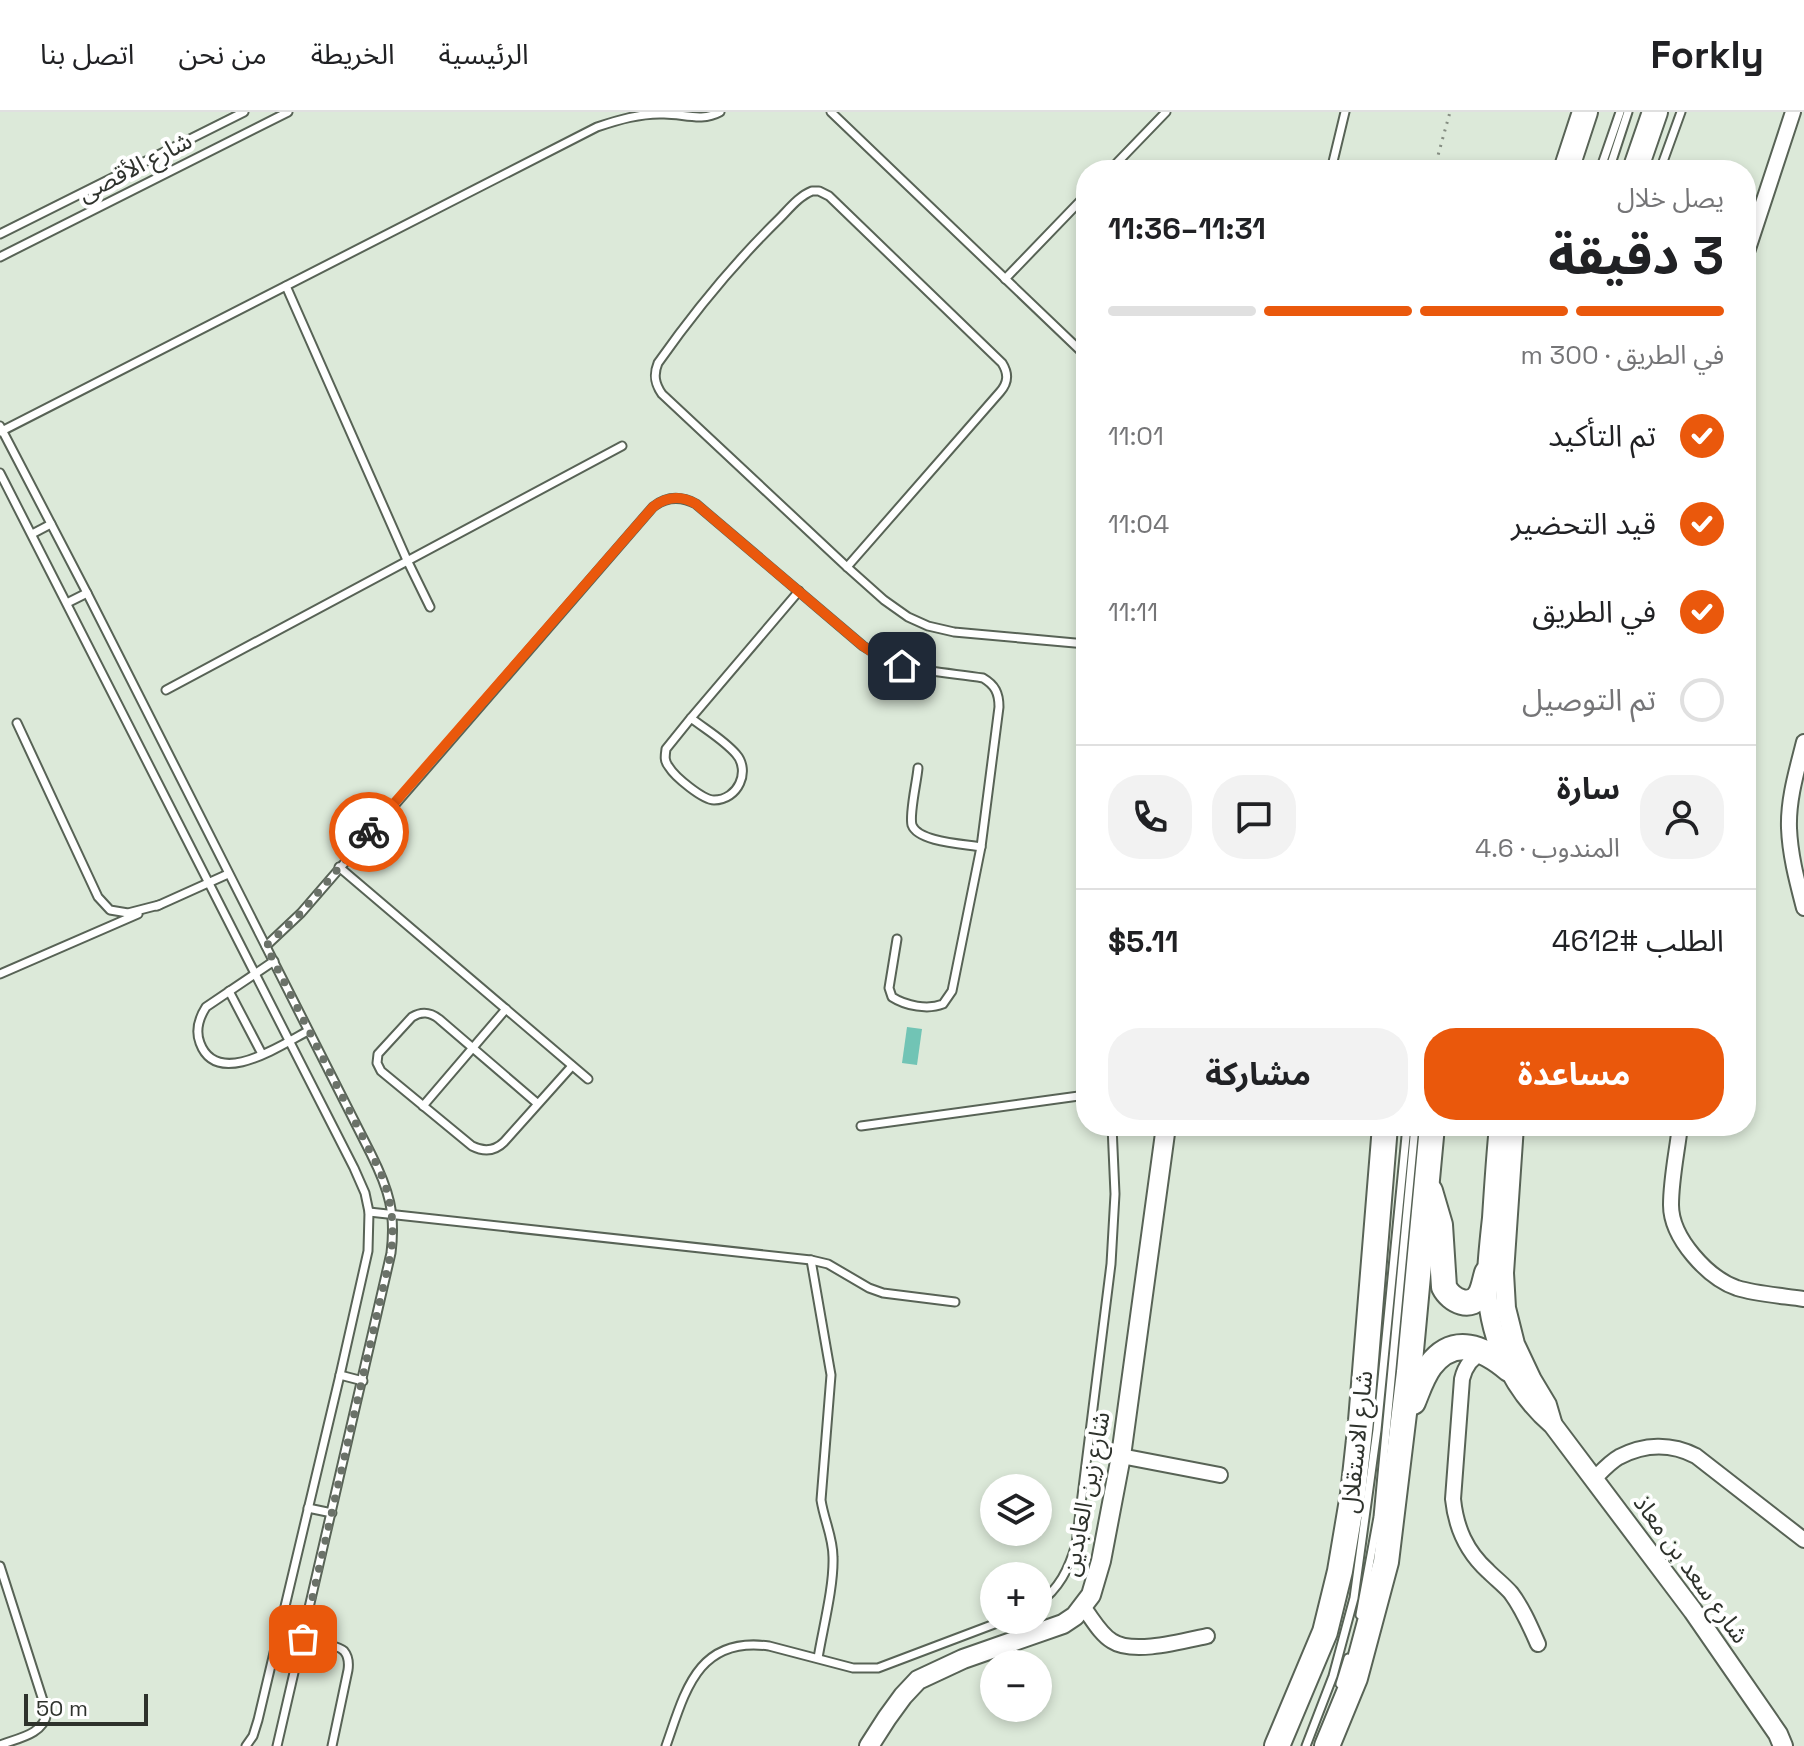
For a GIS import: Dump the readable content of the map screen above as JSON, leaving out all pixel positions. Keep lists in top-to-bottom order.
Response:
{
  "streets": {
    "highway": ["شارع الاستقلال"],
    "street": ["شارع زين العابدين", "شارع سعد بن معاذ"],
    "lane": ["شارع الأقصى"]
  },
  "scale_bar": "50 m",
  "page": {
    "header": "Forkly",
    "nav": [
      "الرئيسية",
      "الخريطة",
      "من نحن",
      "اتصل بنا"
    ],
    "heading": ["3 دقيقة", "يصل خلال", "11:31–11:36"],
    "panel": [
      "سارة",
      "المندوب · 4.6",
      "الطلب #4612",
      "$5.11"
    ],
    "bar": "في الطريق · 300 m",
    "list": [
      ["تم التأكيد", "11:01"],
      ["قيد التحضير", "11:04"],
      ["في الطريق", "11:11"],
      "تم التوصيل"
    ],
    "buttons": ["مساعدة", "مشاركة"],
    "map_buttons": ["+", "−"],
    "scale": "50 m"
  }
}
